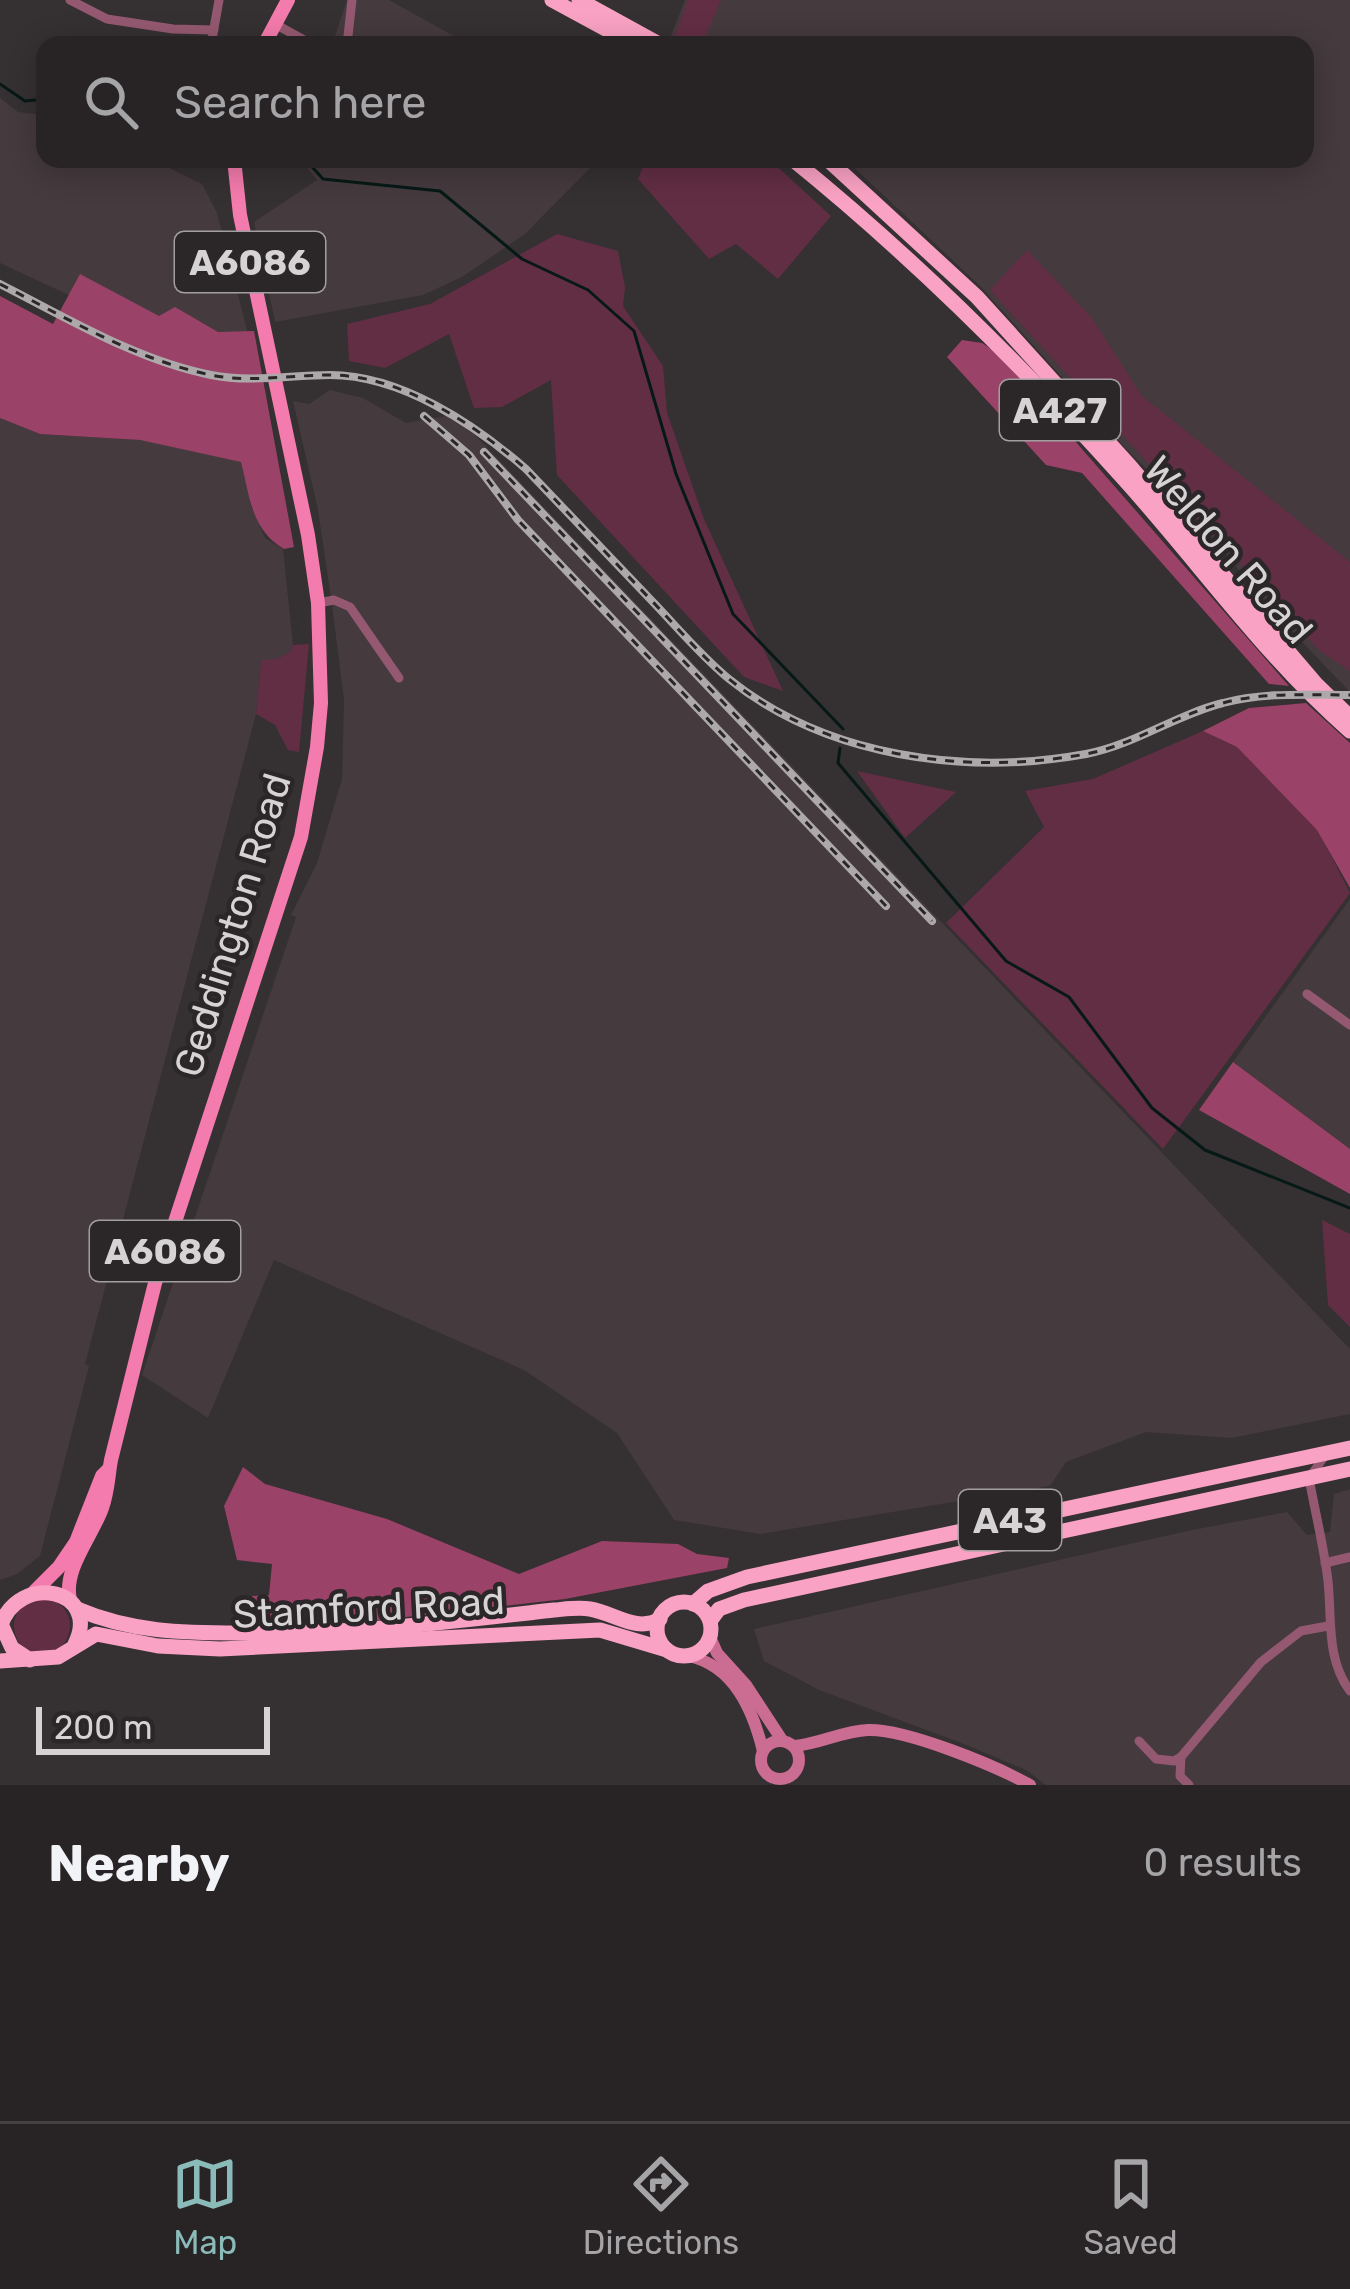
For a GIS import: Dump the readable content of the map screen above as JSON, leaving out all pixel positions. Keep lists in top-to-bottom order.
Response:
{
  "streets": {
    "highway": [
      "A427",
      "Weldon Road",
      "A43",
      "Stamford Road"
    ],
    "main road": ["A6086", "Geddington Road"]
  },
  "crossings": [
    ["Geddington Road", "A43"],
    ["Geddington Road", "Stamford Road"],
    ["A43", "Stamford Road"]
  ],
  "scale_bar": "200 m",
  "page": {
    "search": "Search here",
    "scale": "200 m",
    "heading": ["Nearby", "0 results"],
    "nav": ["Map", "Directions", "Saved"]
  }
}
